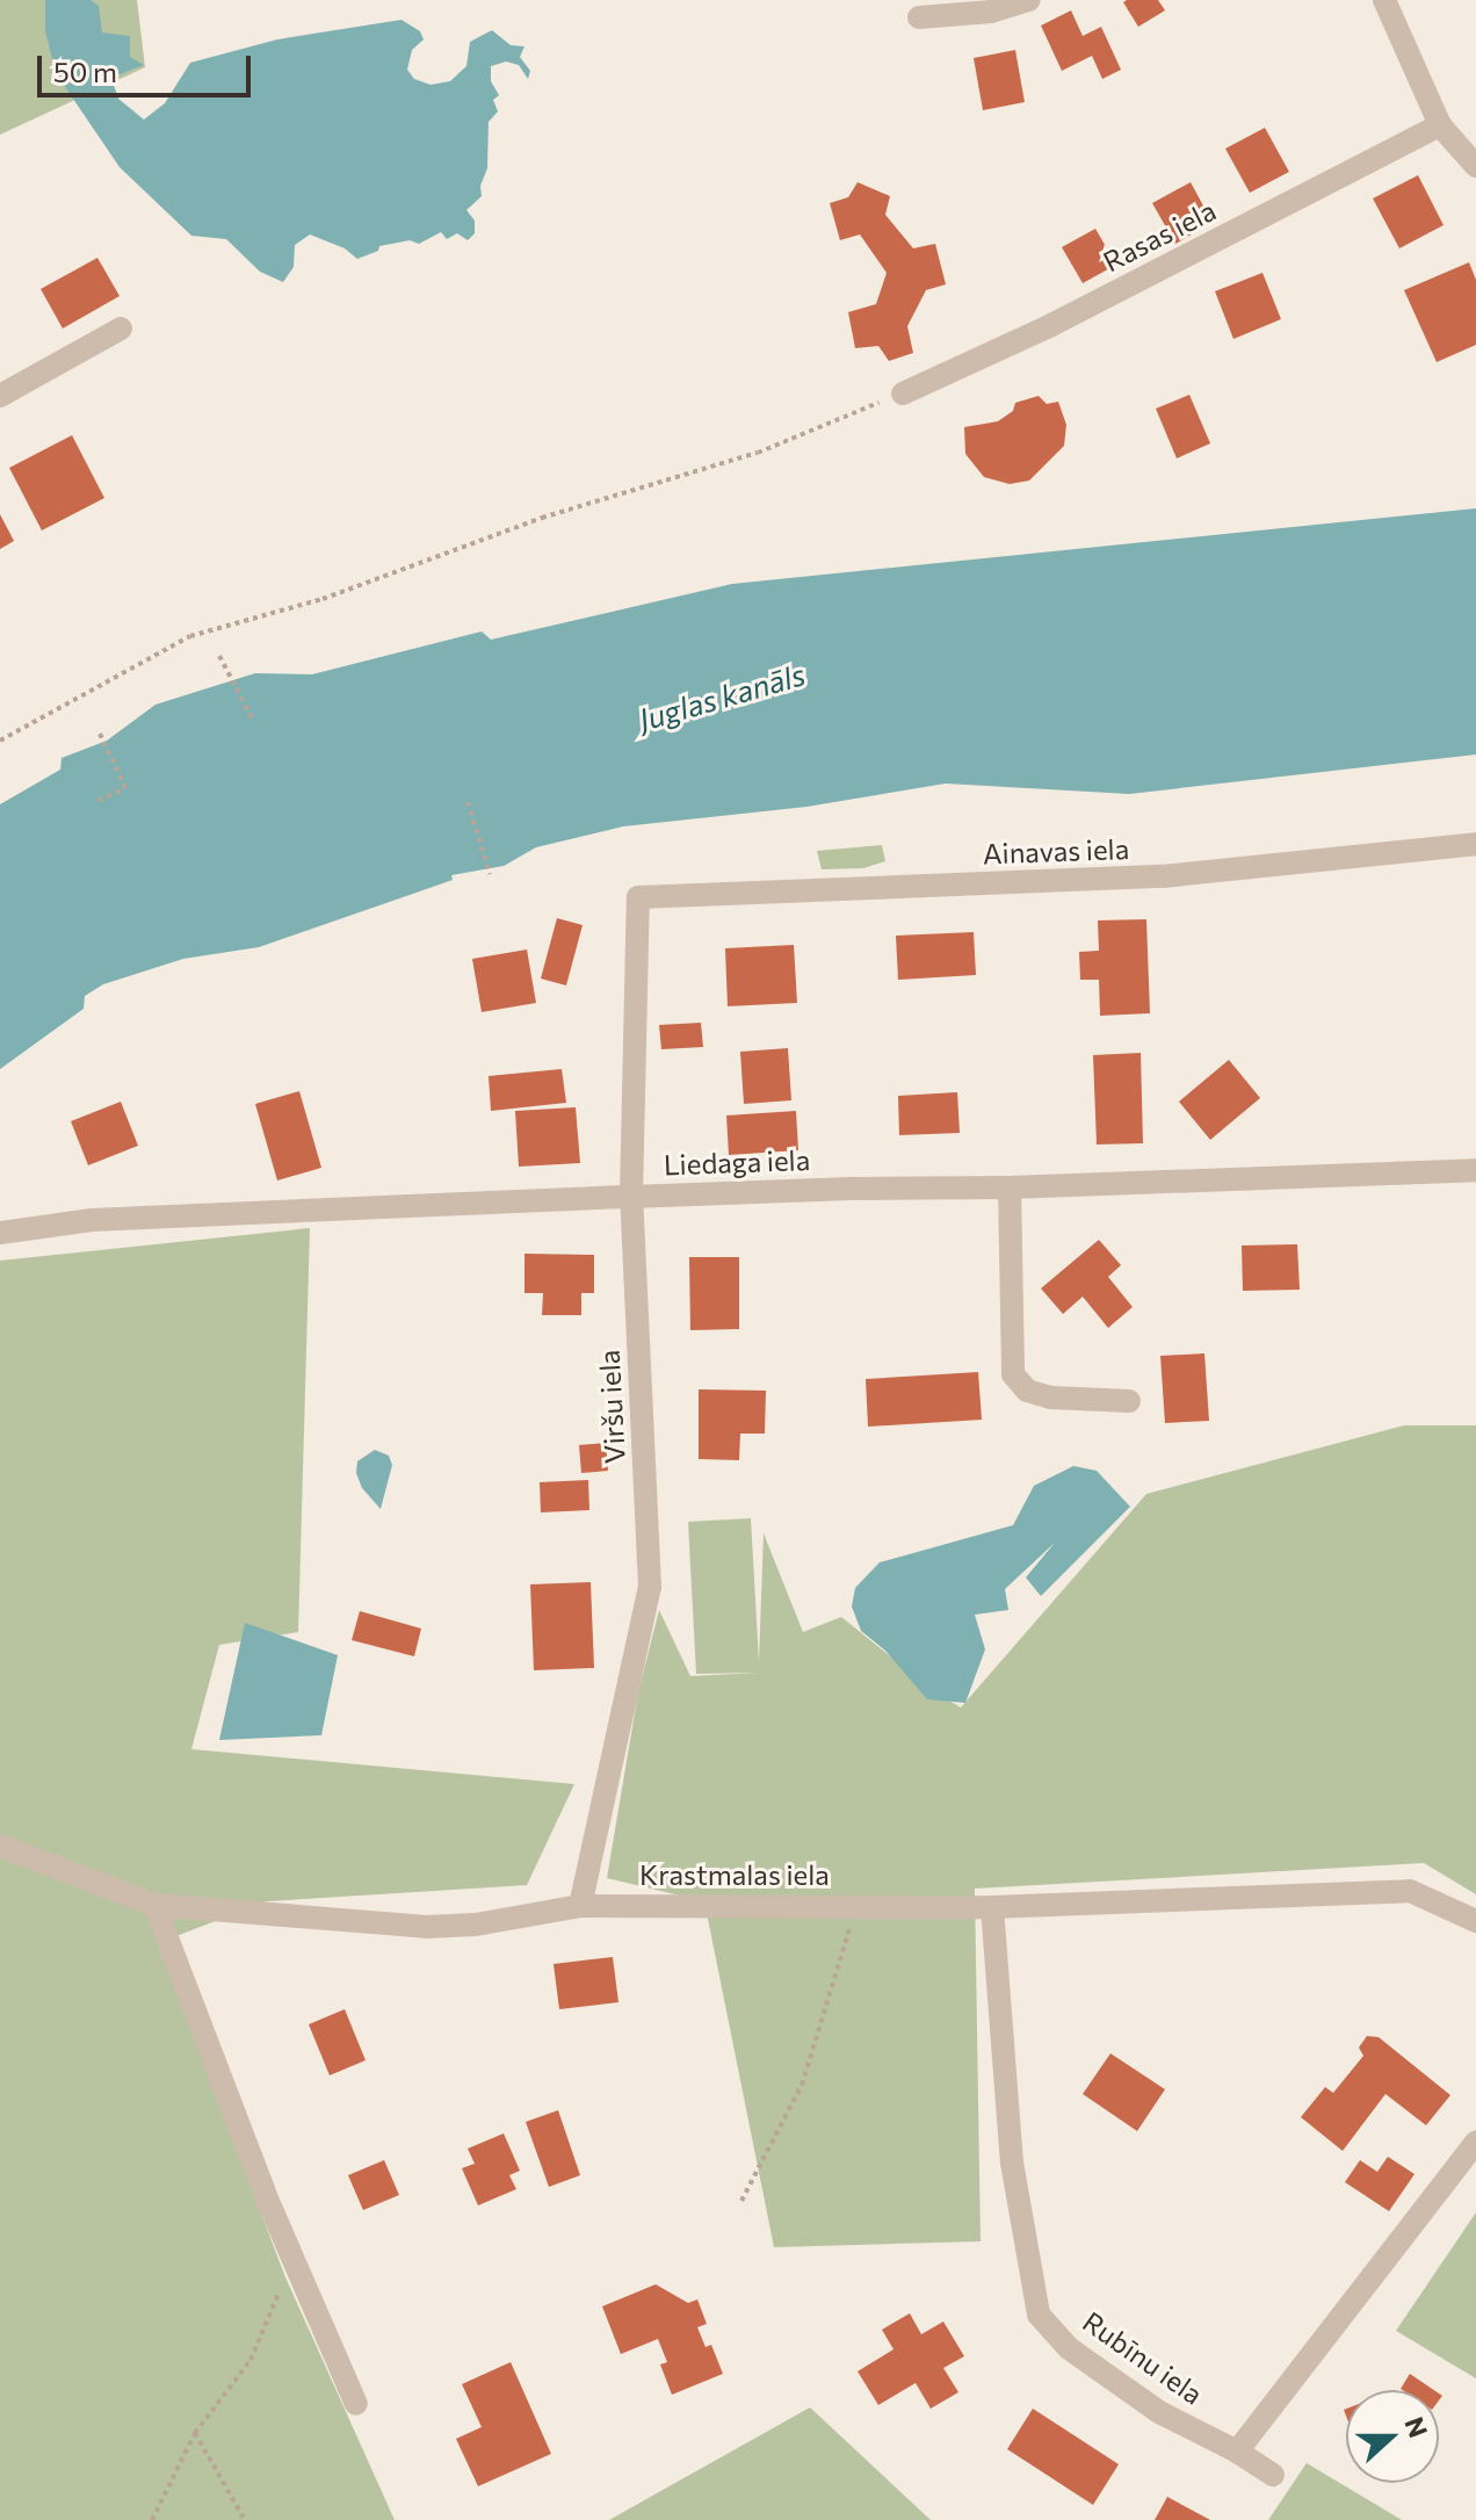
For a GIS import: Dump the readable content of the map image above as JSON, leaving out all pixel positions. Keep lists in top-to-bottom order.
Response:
{
  "streets": {
    "street": [
      "Rasas iela",
      "Ainavas iela",
      "Liedaga iela",
      "Viršu iela",
      "Krastmalas iela",
      "Rubīnu iela"
    ]
  },
  "crossings": [
    ["Ainavas iela", "Viršu iela"],
    ["Liedaga iela", "Viršu iela"],
    ["Viršu iela", "Krastmalas iela"],
    ["Krastmalas iela", "Rubīnu iela"]
  ],
  "water": ["Juglas kanāls"],
  "scale_bar": "50 m",
  "north": "right"
}
